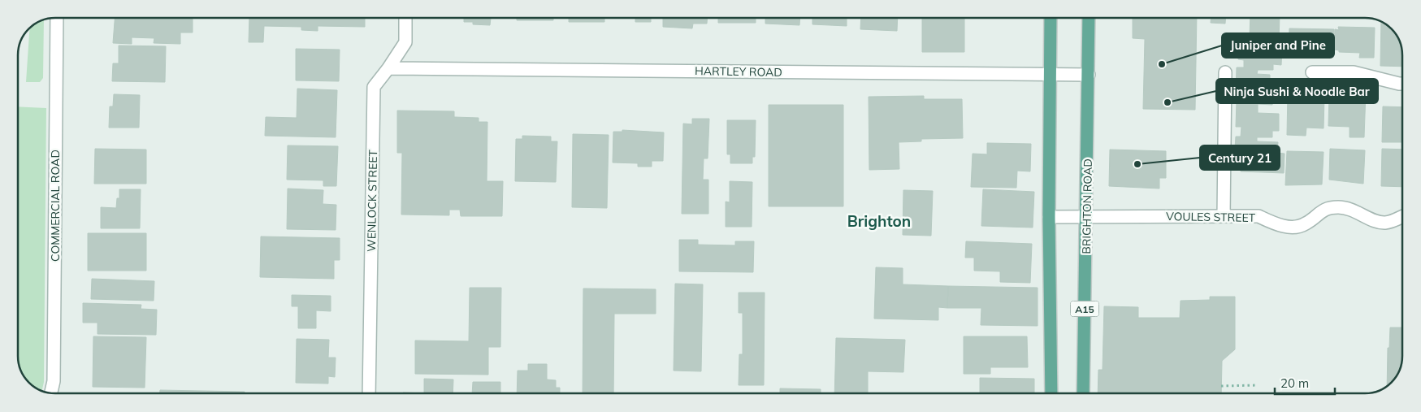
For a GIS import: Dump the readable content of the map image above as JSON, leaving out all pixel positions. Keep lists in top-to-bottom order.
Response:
{
  "streets": {
    "main road": ["BRIGHTON ROAD", "A15"],
    "street": [
      "HARTLEY ROAD",
      "WENLOCK STREET",
      "COMMERCIAL ROAD",
      "VOULES STREET"
    ]
  },
  "crossings": [
    ["HARTLEY ROAD", "WENLOCK STREET"],
    ["HARTLEY ROAD", "BRIGHTON ROAD"],
    ["BRIGHTON ROAD", "VOULES STREET"]
  ],
  "districts": ["Brighton"],
  "places": ["Juniper and Pine", "Ninja Sushi & Noodle Bar", "Century 21"],
  "scale_bar": "20 m"
}
